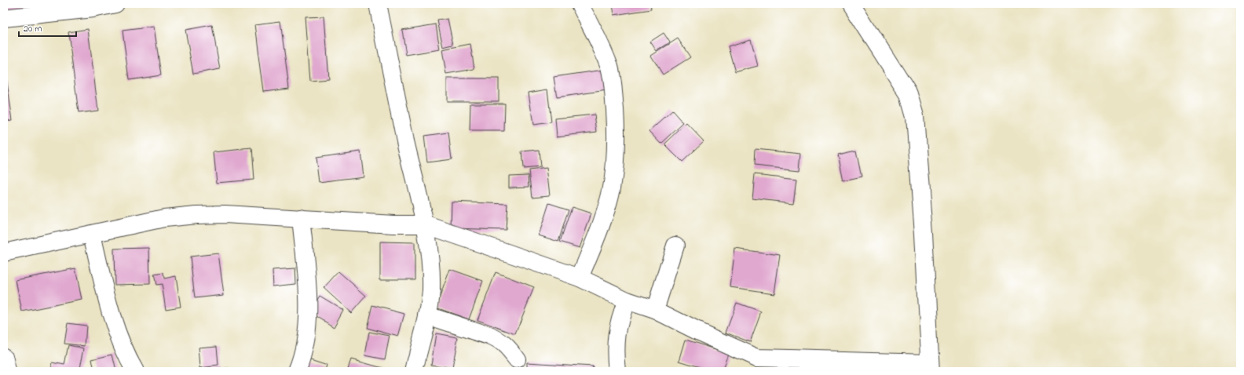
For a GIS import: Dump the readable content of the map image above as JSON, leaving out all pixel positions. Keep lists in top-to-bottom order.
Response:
{
  "scale_bar": "20 m"
}
